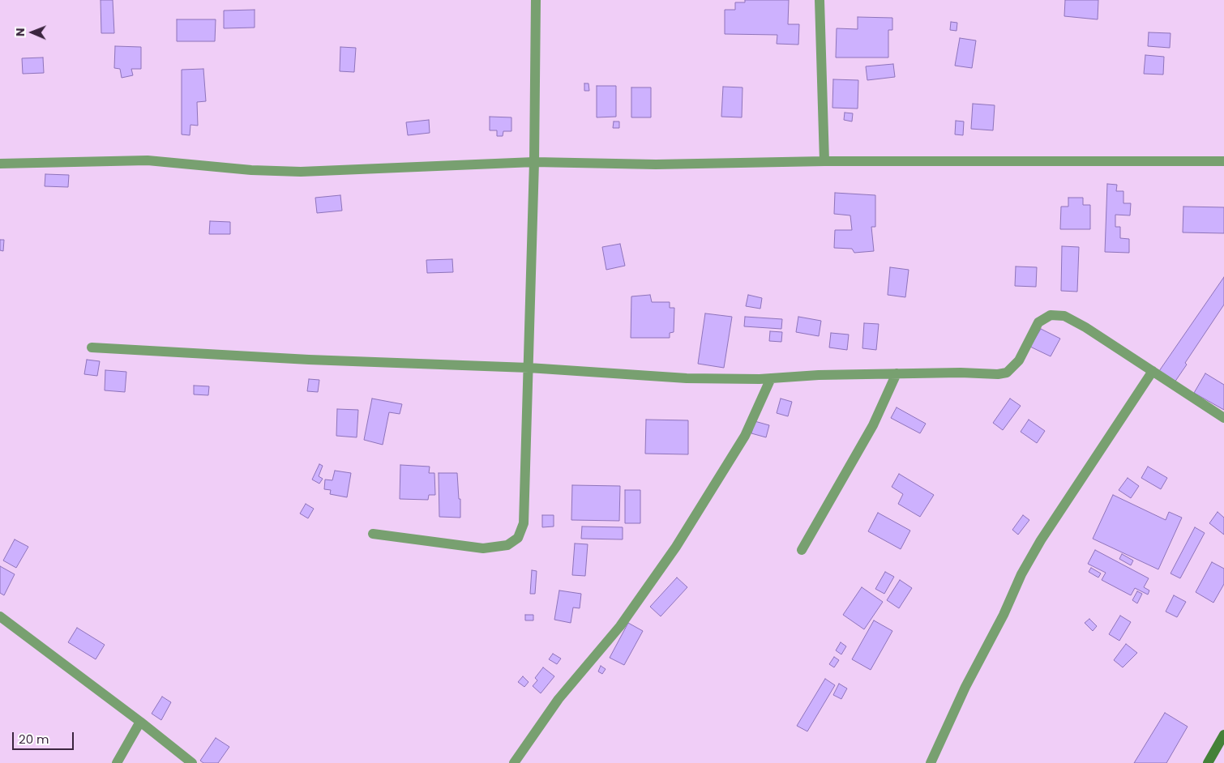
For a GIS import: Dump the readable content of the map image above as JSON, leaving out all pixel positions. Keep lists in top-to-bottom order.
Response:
{
  "scale_bar": "20 m",
  "north": "left"
}
